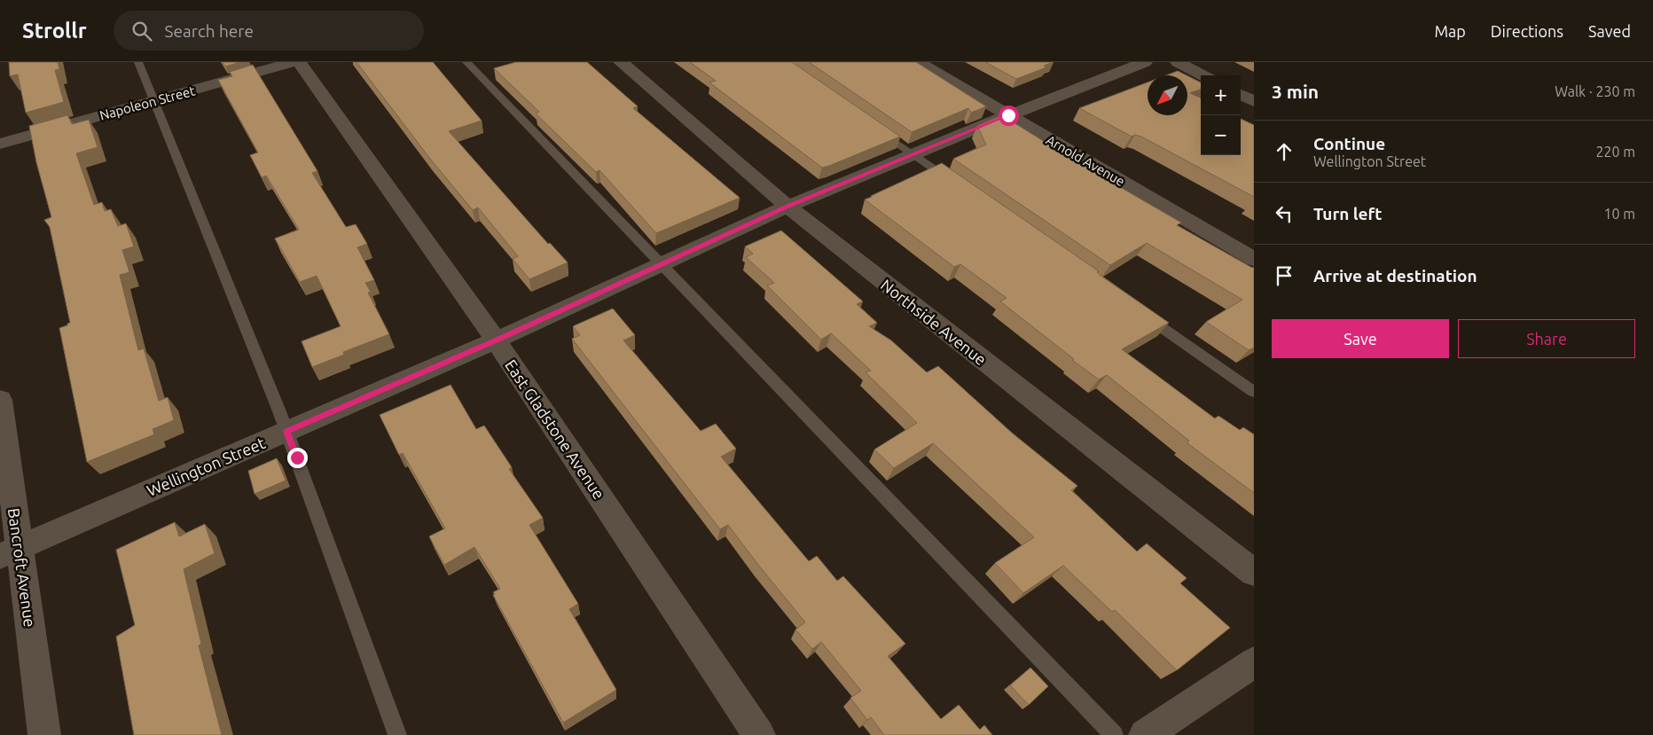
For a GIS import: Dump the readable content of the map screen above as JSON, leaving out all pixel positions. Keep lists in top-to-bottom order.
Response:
{
  "streets": {
    "street": [
      "Napoleon Street",
      "Arnold Avenue",
      "Northside Avenue",
      "East Gladstone Avenue",
      "Wellington Street",
      "Bancroft Avenue"
    ]
  },
  "crossings": [
    ["Arnold Avenue", "Wellington Street"],
    ["Northside Avenue", "Wellington Street"],
    ["East Gladstone Avenue", "Wellington Street"],
    ["Wellington Street", "Bancroft Avenue"]
  ],
  "north": "bottom left",
  "page": {
    "header": "Strollr",
    "search": "Search here",
    "nav": ["Map", "Directions", "Saved"],
    "heading": ["3 min", "Walk · 230 m"],
    "map_buttons": ["+", "−"],
    "list": [
      ["Continue", "Wellington Street", "220 m"],
      ["Turn left", "10 m"],
      "Arrive at destination"
    ],
    "buttons": ["Save", "Share"]
  }
}
